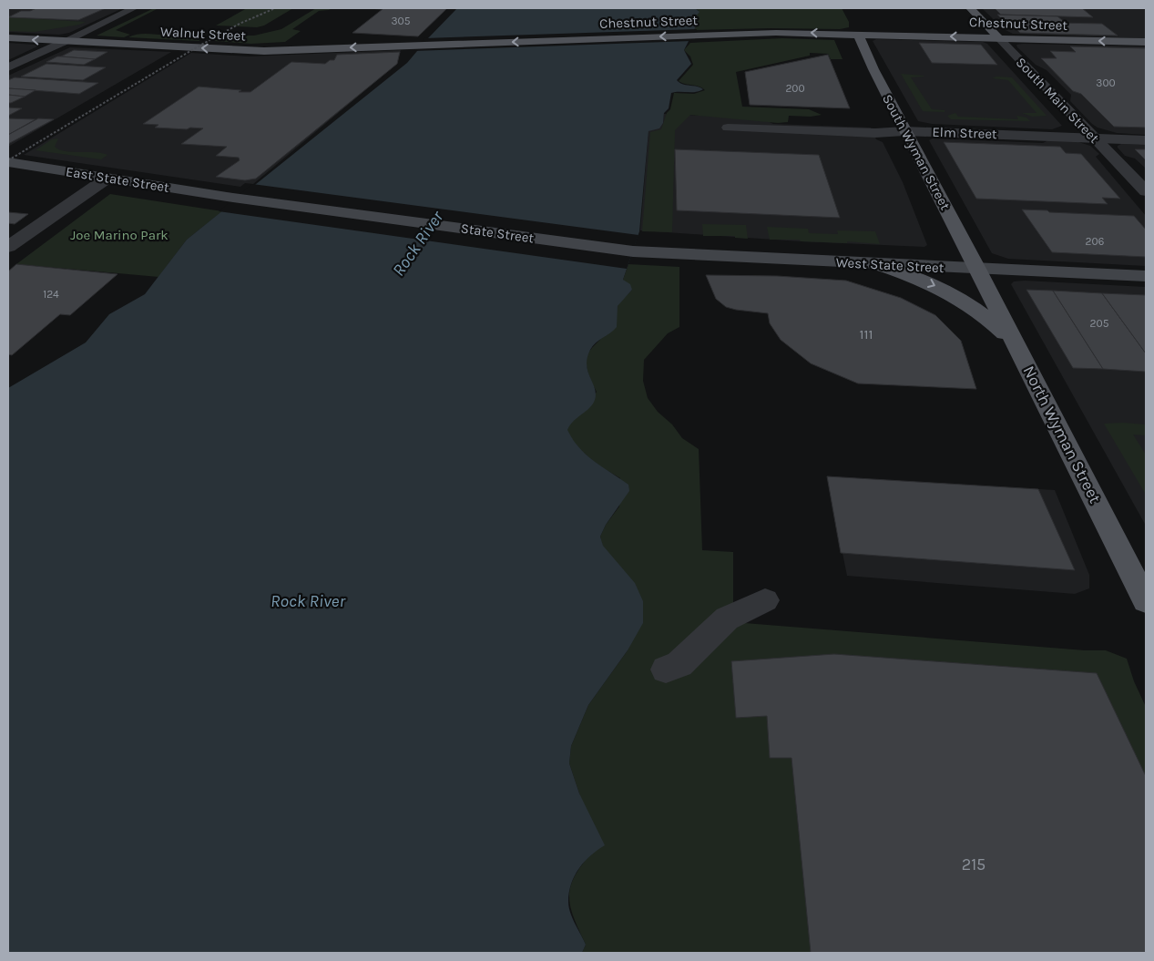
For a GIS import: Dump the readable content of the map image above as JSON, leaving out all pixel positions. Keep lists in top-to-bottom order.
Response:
{
  "streets": {
    "main road": [
      "Chestnut Street",
      "Walnut Street",
      "South Main Street",
      "South Wyman Street",
      "East State Street",
      "State Street",
      "West State Street",
      "North Wyman Street"
    ],
    "street": ["Elm Street"]
  },
  "crossings": [
    ["Chestnut Street", "Walnut Street"],
    ["Chestnut Street", "South Main Street"],
    ["Chestnut Street", "South Wyman Street"],
    ["South Main Street", "Elm Street"],
    ["Elm Street", "South Wyman Street"],
    ["South Wyman Street", "West State Street"],
    ["South Wyman Street", "North Wyman Street"],
    ["East State Street", "State Street"],
    ["State Street", "West State Street"],
    ["West State Street", "North Wyman Street"]
  ],
  "one_way": ["Chestnut Street", "Walnut Street"],
  "water": ["Rock River"],
  "parks": ["Joe Marino Park"],
  "house_numbers": [
    "305",
    "300",
    "200",
    "206",
    "124",
    "205",
    "111",
    "215"
  ]
}
